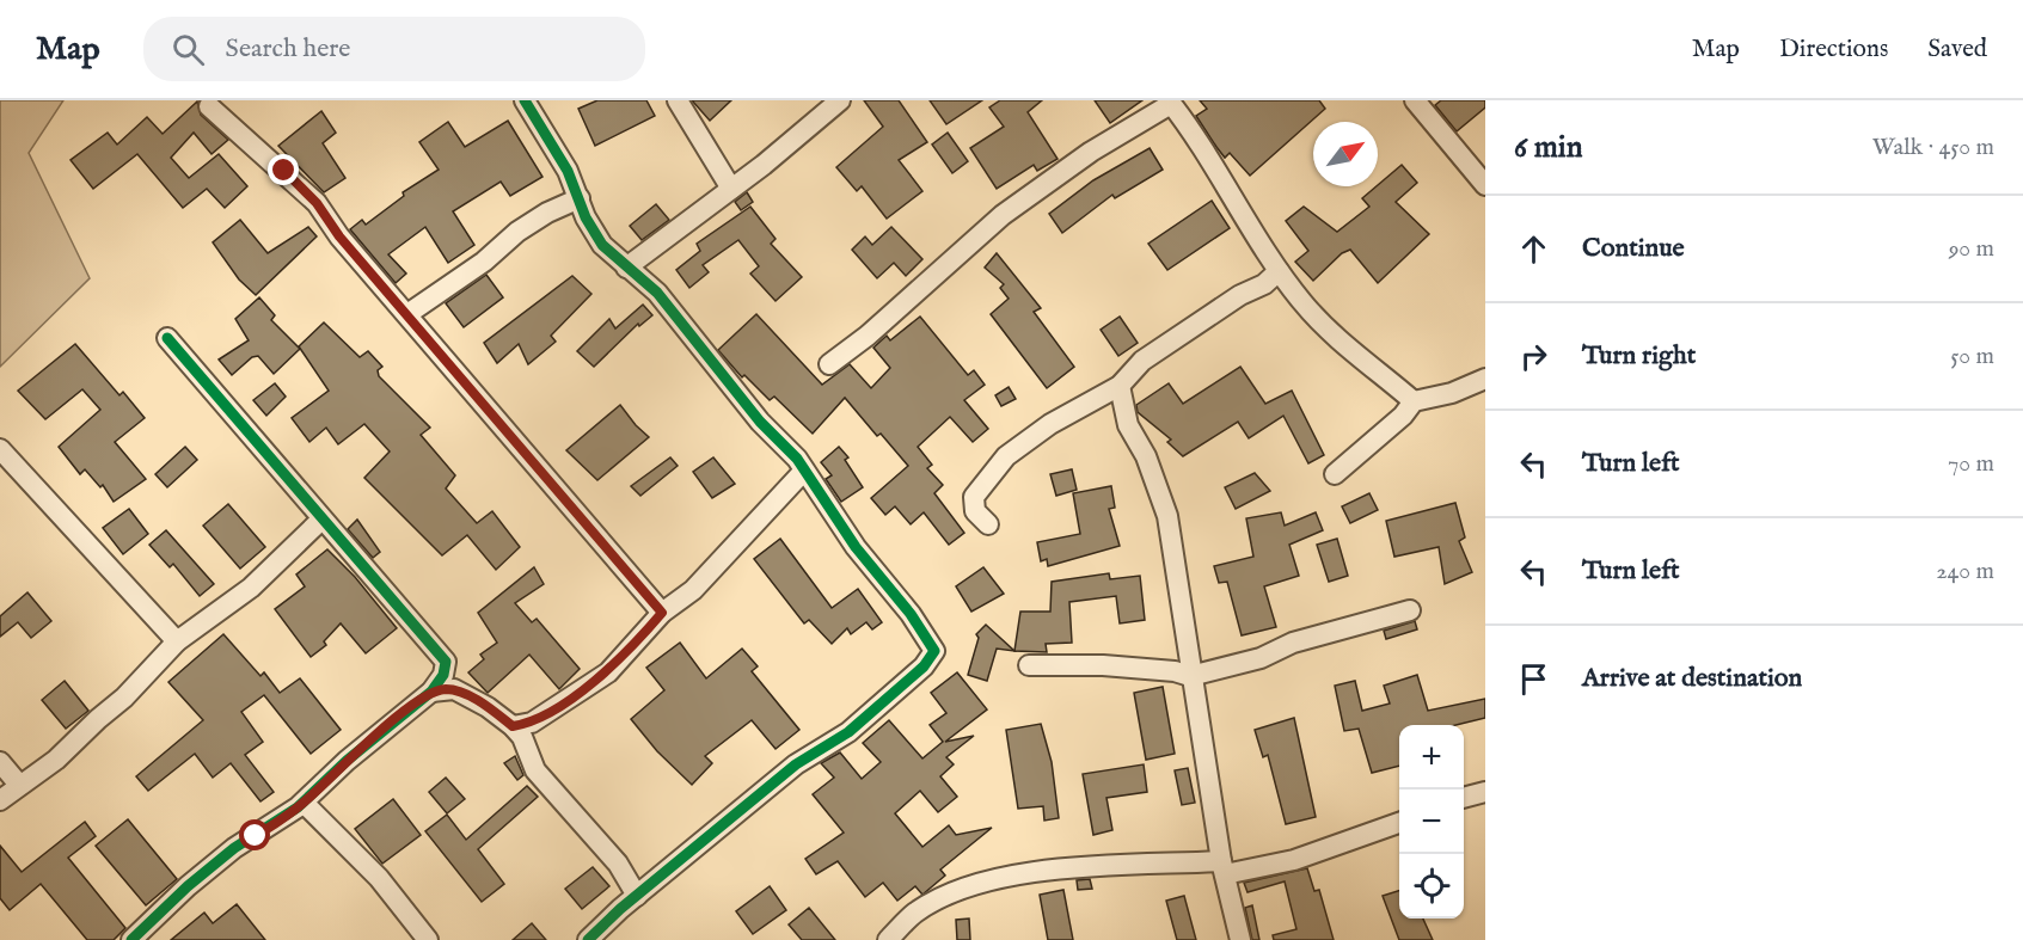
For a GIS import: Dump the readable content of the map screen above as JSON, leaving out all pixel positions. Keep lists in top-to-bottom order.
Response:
{
  "north": "top right",
  "page": {
    "header": "Map",
    "search": "Search here",
    "nav": ["Map", "Directions", "Saved"],
    "heading": ["6 min", "Walk · 450 m"],
    "list": [
      ["Continue", "90 m"],
      ["Turn right", "50 m"],
      ["Turn left", "70 m"],
      ["Turn left", "240 m"],
      "Arrive at destination"
    ],
    "map_buttons": ["+", "−"]
  }
}
